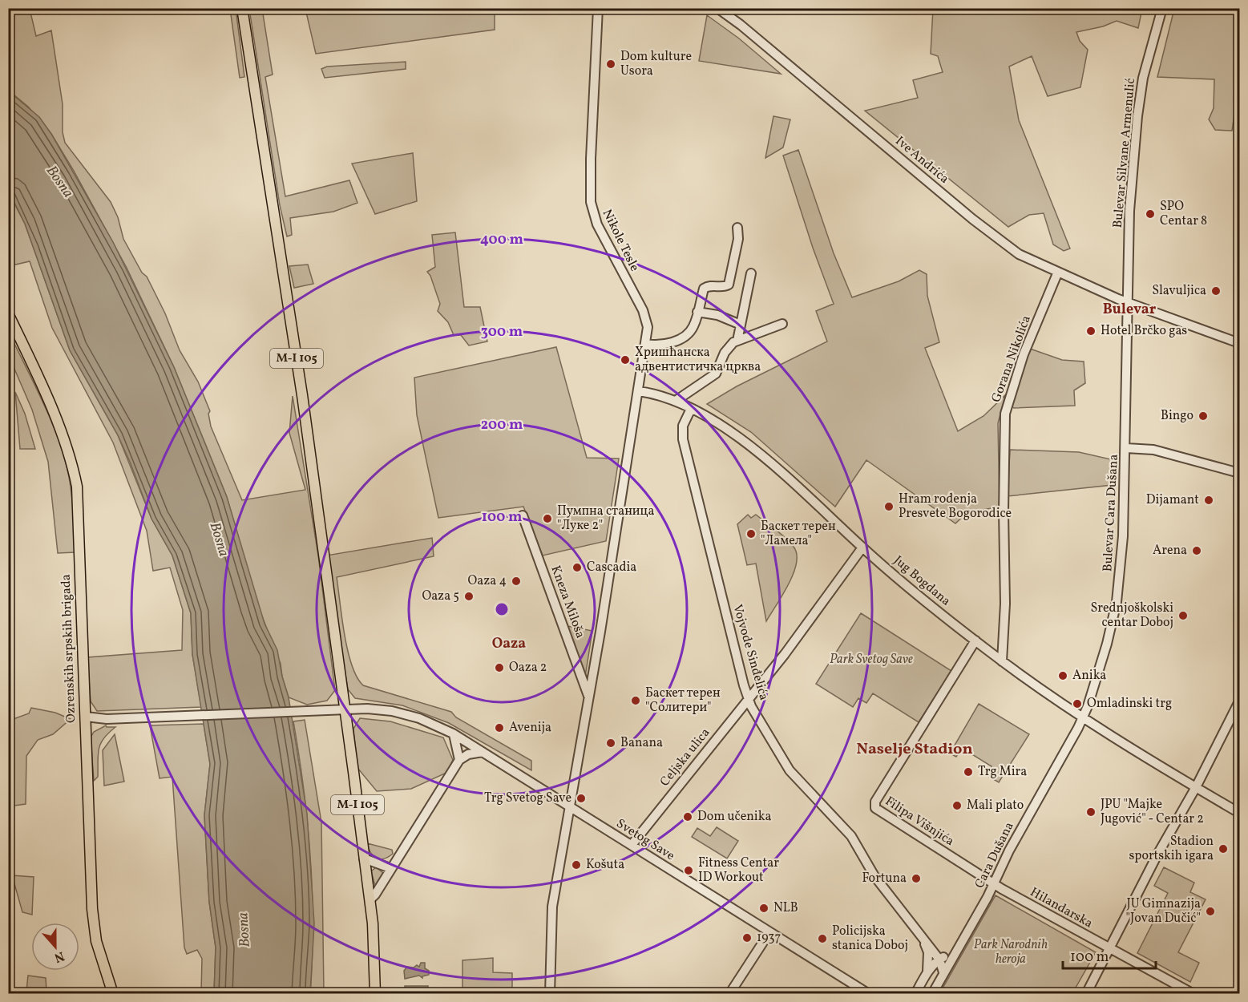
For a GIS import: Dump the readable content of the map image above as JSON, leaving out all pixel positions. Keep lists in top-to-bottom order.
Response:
{
  "streets": {
    "main road": ["M-I 105", "Ozrenskih srpskih brigada"],
    "street": [
      "Bulevar Silvane Armenulić",
      "Ive Andrića",
      "Nikole Tesle",
      "Gorana Nikolića",
      "Bulevar Cara Dušana",
      "Jug Bogdana",
      "Kneza Miloša",
      "Vojvode Sinđelića",
      "Celjska ulica",
      "Filipa Višnjića",
      "Svetog Save",
      "Cara Dušana",
      "Hilandarska"
    ]
  },
  "crossings": [
    ["Bulevar Silvane Armenulić", "Ive Andrića"],
    ["Bulevar Silvane Armenulić", "Bulevar Cara Dušana"],
    ["Ive Andrića", "Gorana Nikolića"],
    ["Ive Andrića", "Bulevar Cara Dušana"],
    ["Nikole Tesle", "Jug Bogdana"],
    ["Nikole Tesle", "Kneza Miloša"],
    ["Nikole Tesle", "Svetog Save"],
    ["M-I 105", "Svetog Save"],
    ["Gorana Nikolića", "Jug Bogdana"],
    ["Bulevar Cara Dušana", "Jug Bogdana"],
    ["Bulevar Cara Dušana", "Cara Dušana"],
    ["Jug Bogdana", "Vojvode Sinđelića"],
    ["Jug Bogdana", "Celjska ulica"],
    ["Jug Bogdana", "Filipa Višnjića"],
    ["Jug Bogdana", "Cara Dušana"],
    ["Ozrenskih srpskih brigada", "Svetog Save"],
    ["Vojvode Sinđelića", "Celjska ulica"],
    ["Celjska ulica", "Svetog Save"],
    ["Filipa Višnjića", "Cara Dušana"],
    ["Filipa Višnjića", "Hilandarska"],
    ["Cara Dušana", "Hilandarska"]
  ],
  "districts": ["Bulevar", "Oaza", "Naselje Stadion"],
  "water": ["Bosna"],
  "parks": ["Park Svetog Save", "Park Narodnih heroja"],
  "places": [
    "Dom kulture Usora",
    "SPO Centar 8",
    "Slavuljica",
    "Hotel Brčko gas",
    "Хришћанска адвентистичка црква",
    "Bingo",
    "Dijamant",
    "Hram rođenja Presvete Bogorodice",
    "Пумпна станица \"Луке 2\"",
    "Баскет терен \"Ламела\"",
    "Arena",
    "Cascadia",
    "Oaza 4",
    "Oaza 5",
    "Srednjoškolski centar Doboj",
    "Oaza 2",
    "Anika",
    "Баскет терен \"Солитери\"",
    "Omladinski trg",
    "Avenija",
    "Banana",
    "Trg Mira",
    "Trg Svetog Save",
    "Mali plato",
    "JPU \"Majke Jugović\" - Centar 2",
    "Dom učenika",
    "Stadion sportskih igara",
    "Košuta",
    "Fitness Centar ID Workout",
    "Fortuna",
    "NLB",
    "JU Gimnazija \"Jovan Dučić\"",
    "1937",
    "Policijska stanica Doboj"
  ],
  "scale_bar": "100 m",
  "north": "bottom",
  "rings": [
    "400 m",
    "300 m",
    "200 m",
    "100 m"
  ]
}
